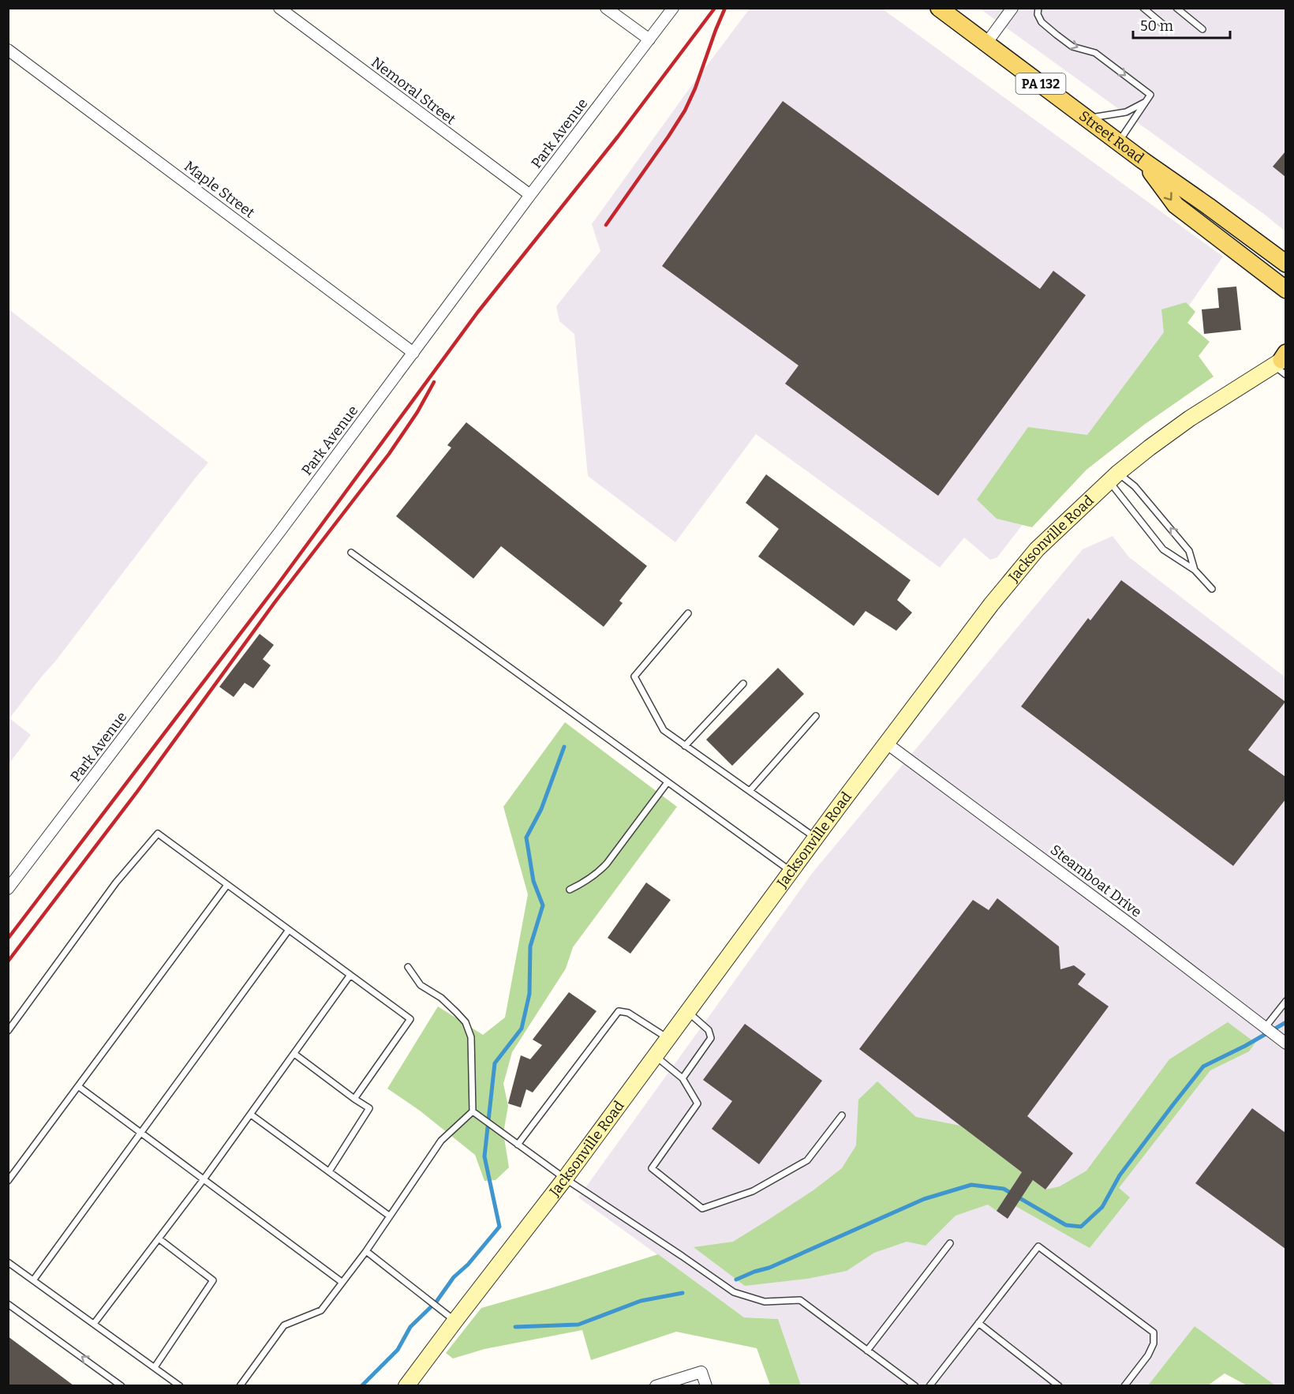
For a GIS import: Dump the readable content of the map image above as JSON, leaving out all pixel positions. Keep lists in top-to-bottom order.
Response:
{
  "streets": {
    "main road": ["PA 132", "Street Road", "Jacksonville Road"],
    "street": [
      "Nemoral Street",
      "Park Avenue",
      "Maple Street",
      "Steamboat Drive"
    ]
  },
  "crossings": [
    ["Nemoral Street", "Park Avenue"],
    ["Park Avenue", "Maple Street"],
    ["Jacksonville Road", "Steamboat Drive"]
  ],
  "scale_bar": "50 m"
}
